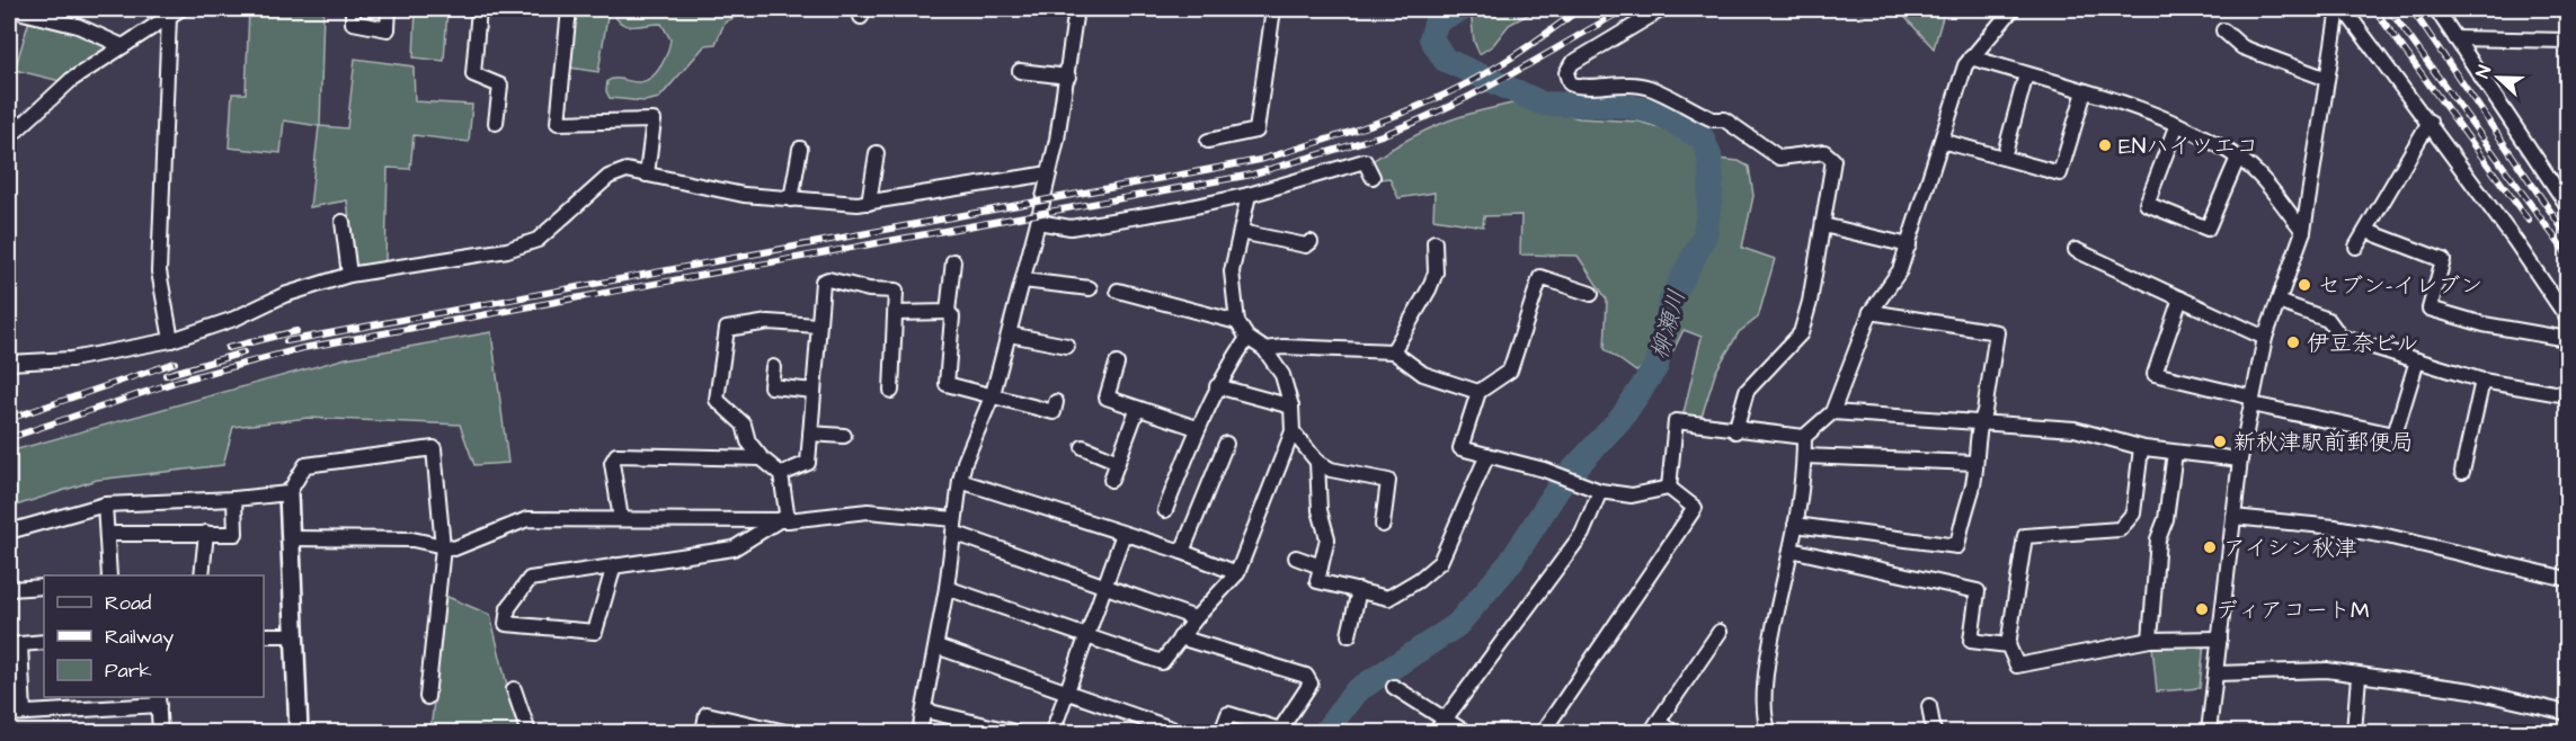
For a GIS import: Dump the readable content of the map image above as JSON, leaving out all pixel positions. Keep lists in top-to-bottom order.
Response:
{
  "water": ["柳瀬川"],
  "places": [
    "ENハイツエコ",
    "セブン-イレブン",
    "伊豆奈ビル",
    "新秋津駅前郵便局",
    "アイシン秋津",
    "ディアコートM"
  ],
  "legend": ["Road", "Railway", "Park"],
  "north": "left"
}
